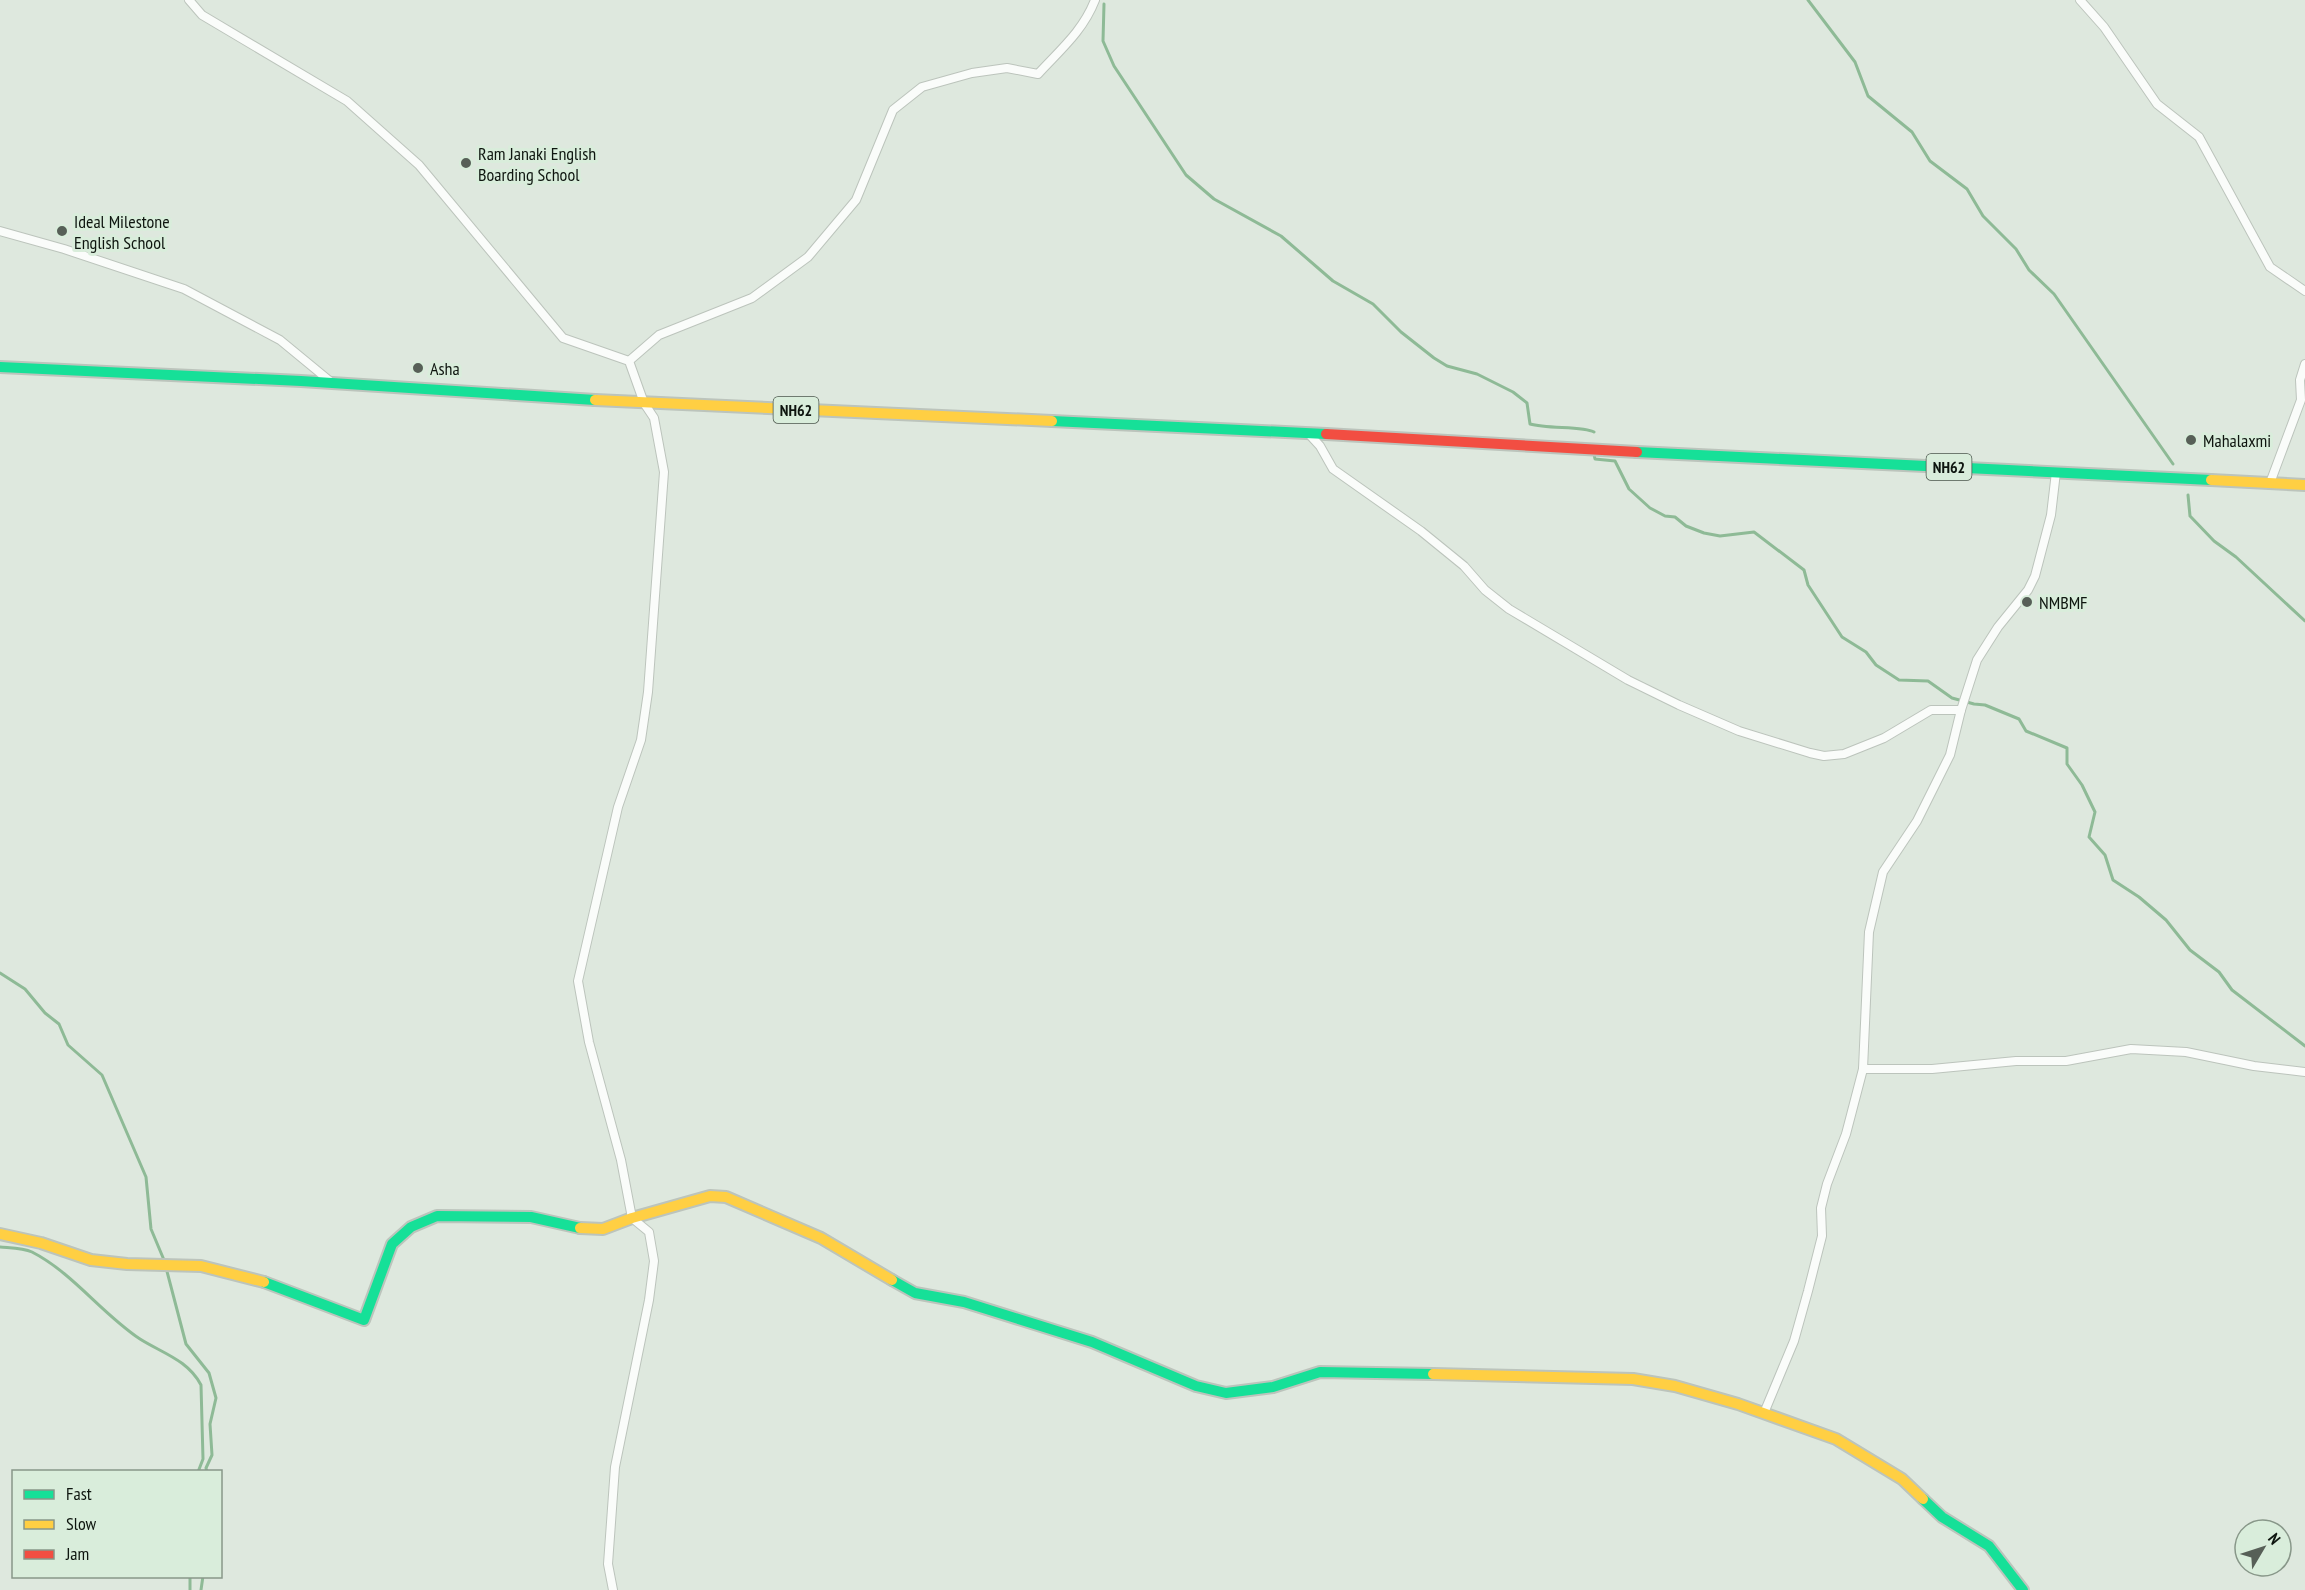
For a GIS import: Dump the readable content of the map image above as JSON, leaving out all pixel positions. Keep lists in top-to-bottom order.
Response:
{
  "streets": {
    "main road": ["NH62"]
  },
  "places": [
    "Ram Janaki English Boarding School",
    "Ideal Milestone English School",
    "Asha",
    "Mahalaxmi",
    "NMBMF"
  ],
  "legend": ["Fast", "Slow", "Jam"],
  "north": "top right"
}
